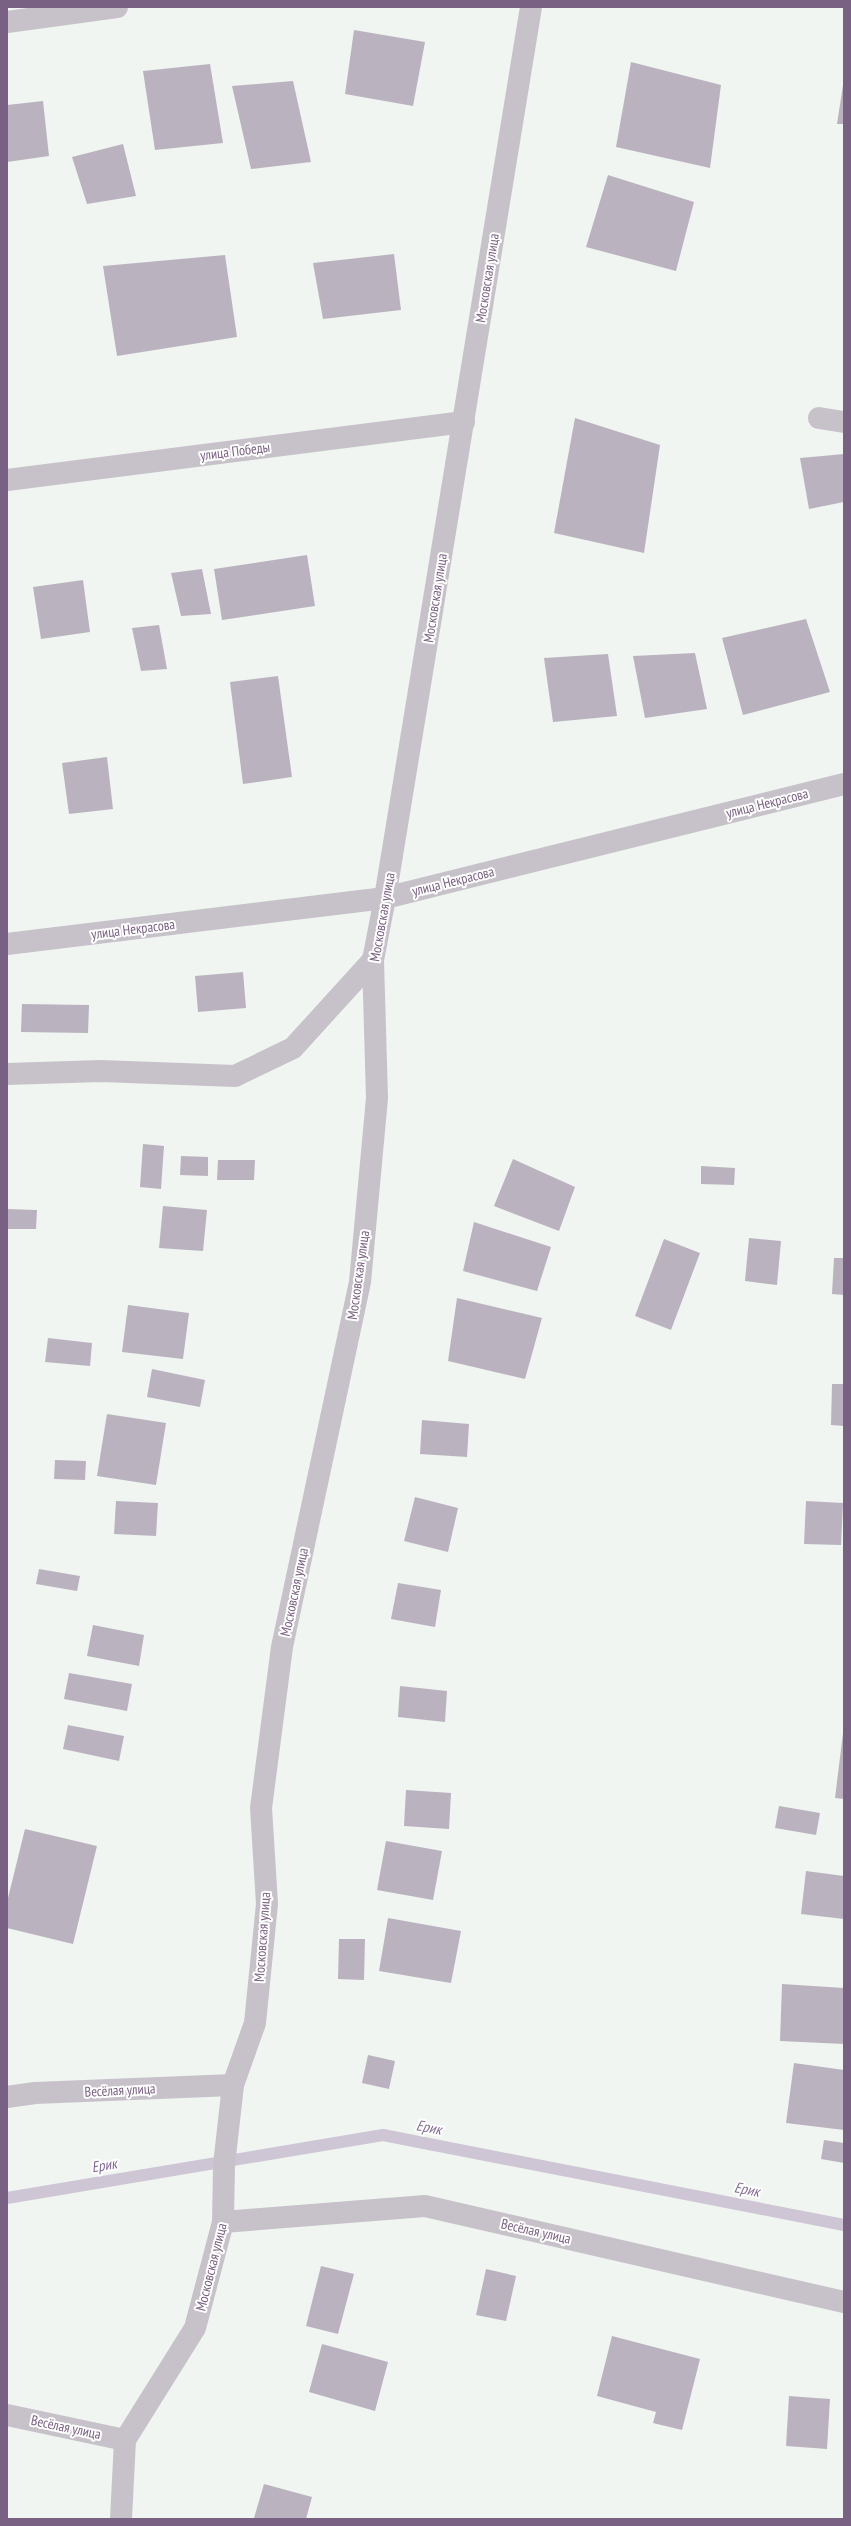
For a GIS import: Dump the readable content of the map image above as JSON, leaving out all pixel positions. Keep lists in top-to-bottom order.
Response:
{
  "streets": {
    "street": [
      "Московская улица",
      "улица Победы",
      "улица Некрасова",
      "Весёлая улица"
    ]
  },
  "crossings": [
    ["Московская улица", "улица Победы"],
    ["Московская улица", "улица Некрасова"],
    ["Московская улица", "Весёлая улица"]
  ],
  "water": ["Ерик"]
}
